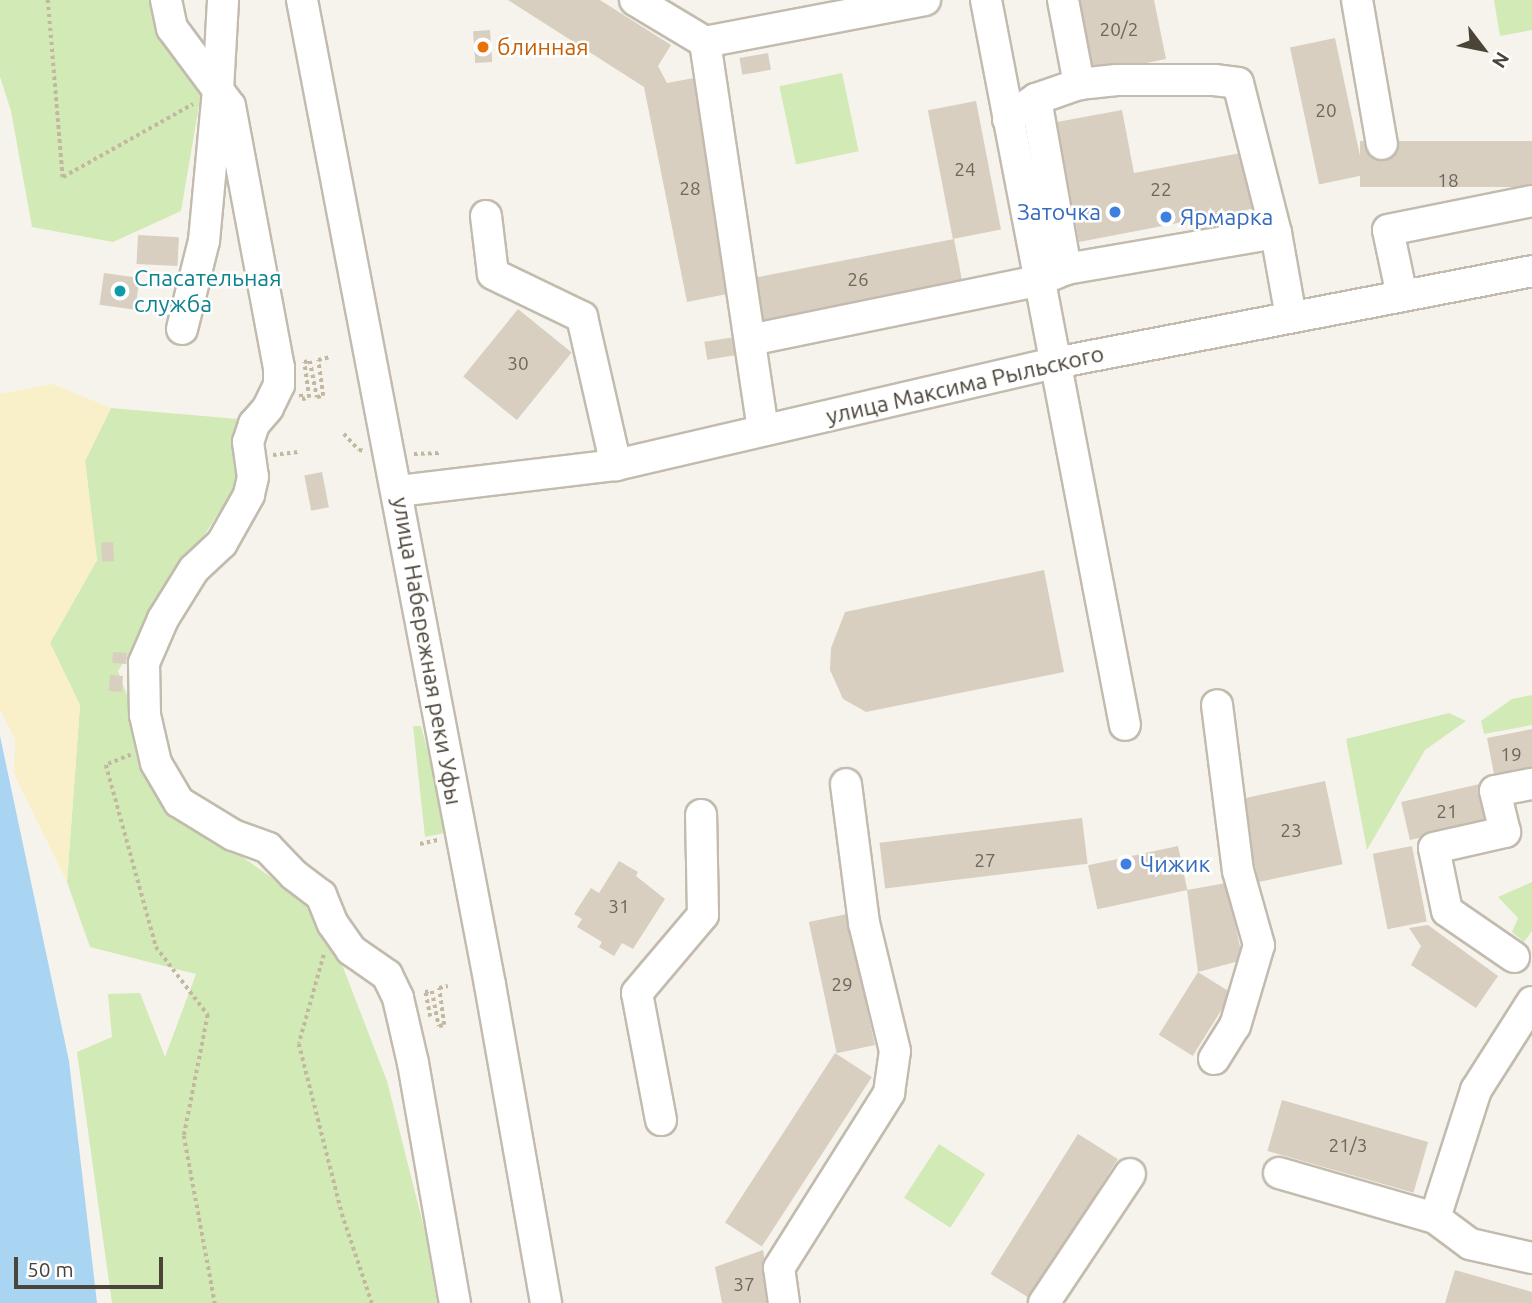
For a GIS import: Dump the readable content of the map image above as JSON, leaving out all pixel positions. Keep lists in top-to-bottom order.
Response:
{
  "streets": {
    "street": ["улица Максима Рыльского", "улица Набережная реки Уфы"]
  },
  "crossings": [
    ["улица Максима Рыльского", "улица Набережная реки Уфы"]
  ],
  "places": [
    "блинная",
    "Заточка",
    "Ярмарка",
    "Спасательная служба",
    "Чижик"
  ],
  "house_numbers": [
    "20/2",
    "20",
    "24",
    "18",
    "28",
    "22",
    "26",
    "30",
    "19",
    "21",
    "23",
    "27",
    "31",
    "29",
    "21/3",
    "37"
  ],
  "scale_bar": "50 m",
  "north": "bottom right"
}
